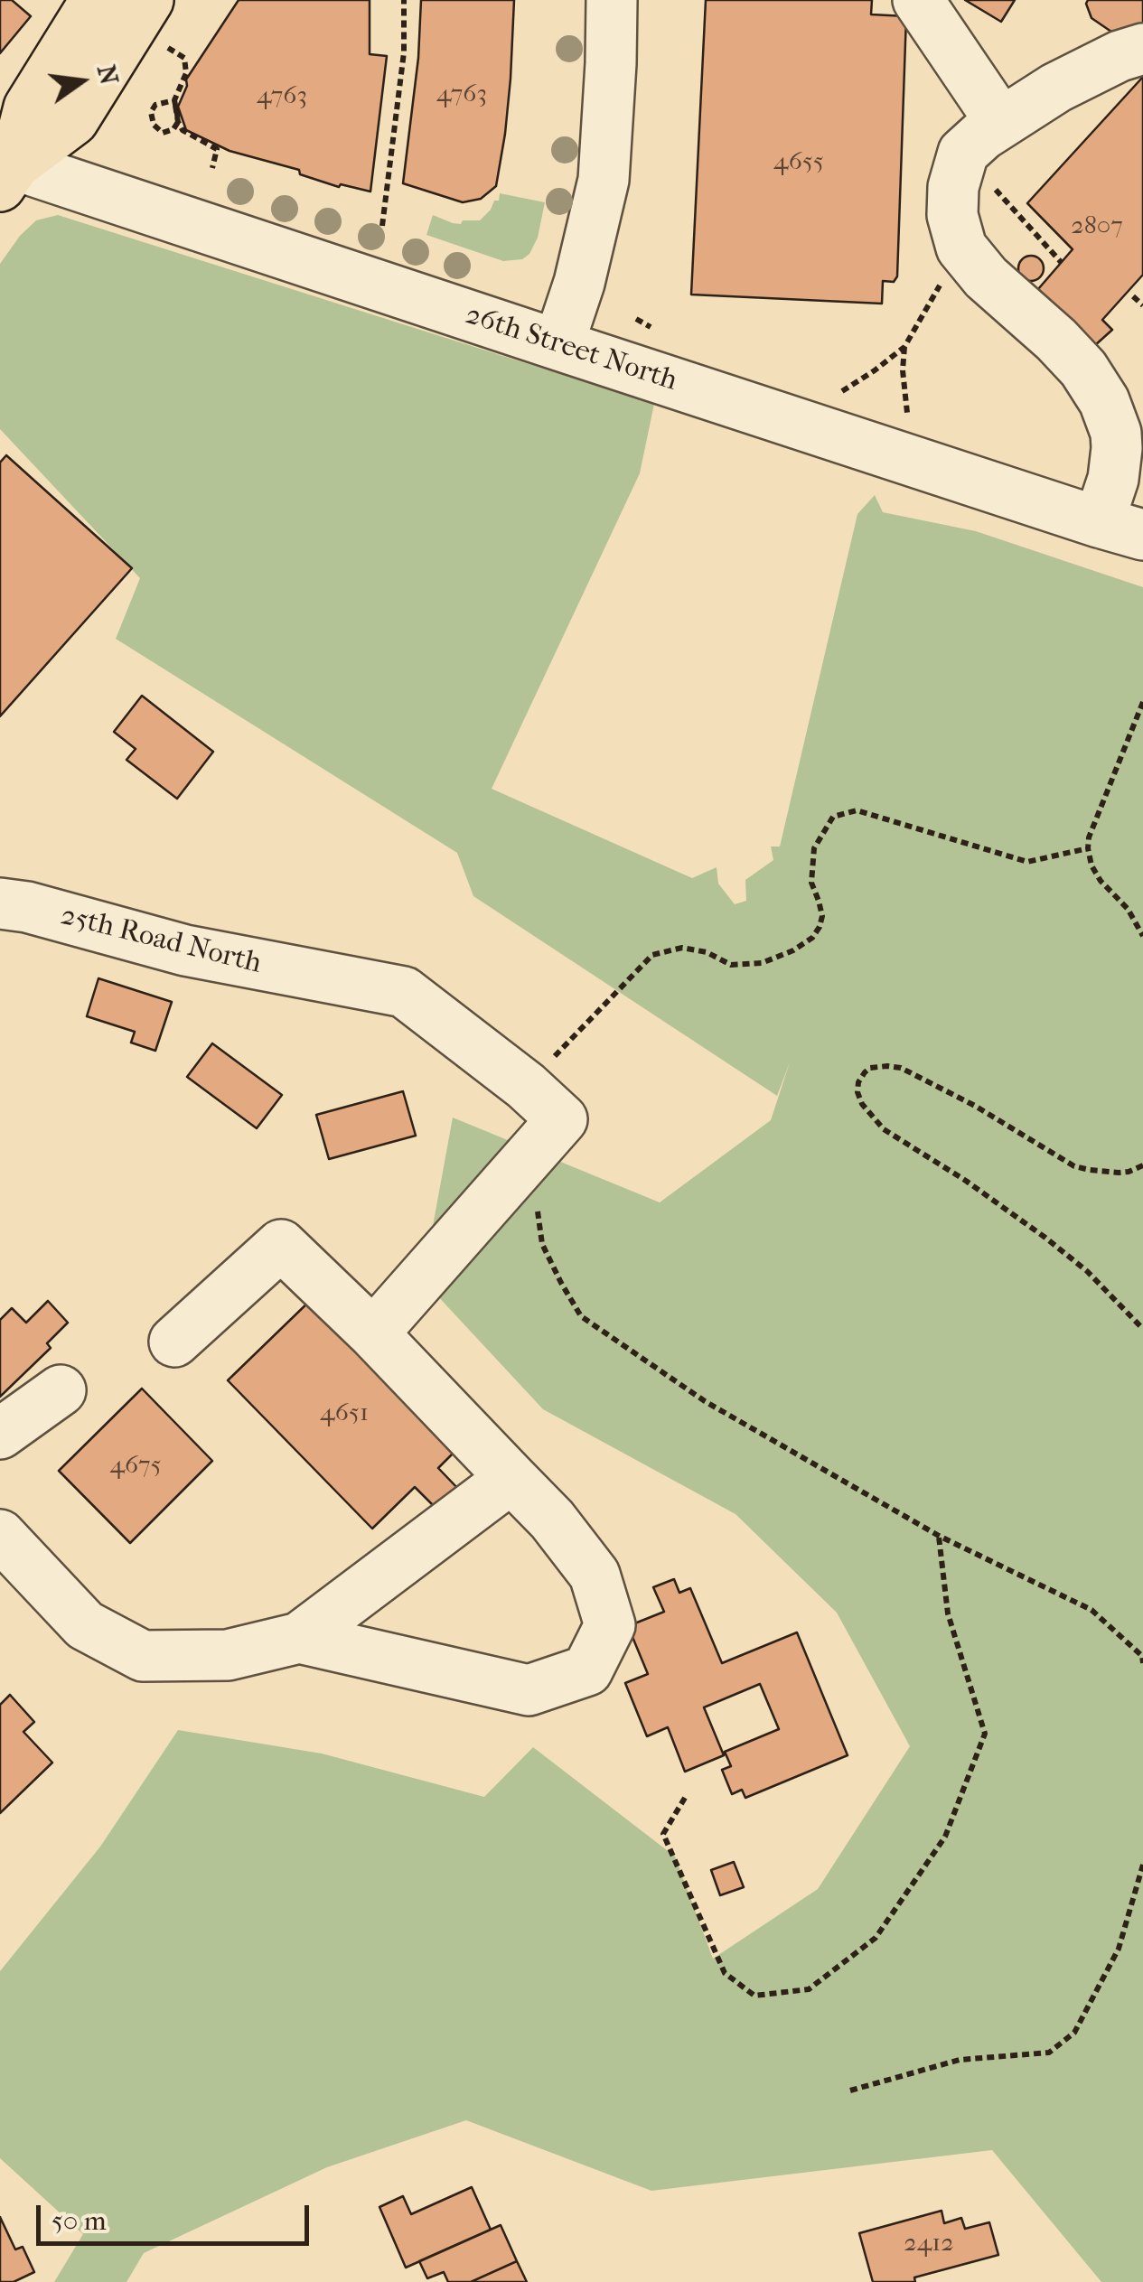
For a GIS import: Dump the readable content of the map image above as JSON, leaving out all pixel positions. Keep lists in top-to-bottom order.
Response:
{
  "streets": {
    "street": ["26th Street North", "25th Road North"]
  },
  "house_numbers": [
    "4763",
    "4763",
    "4655",
    "2807",
    "4651",
    "4675",
    "2412"
  ],
  "scale_bar": "50 m",
  "north": "right"
}
